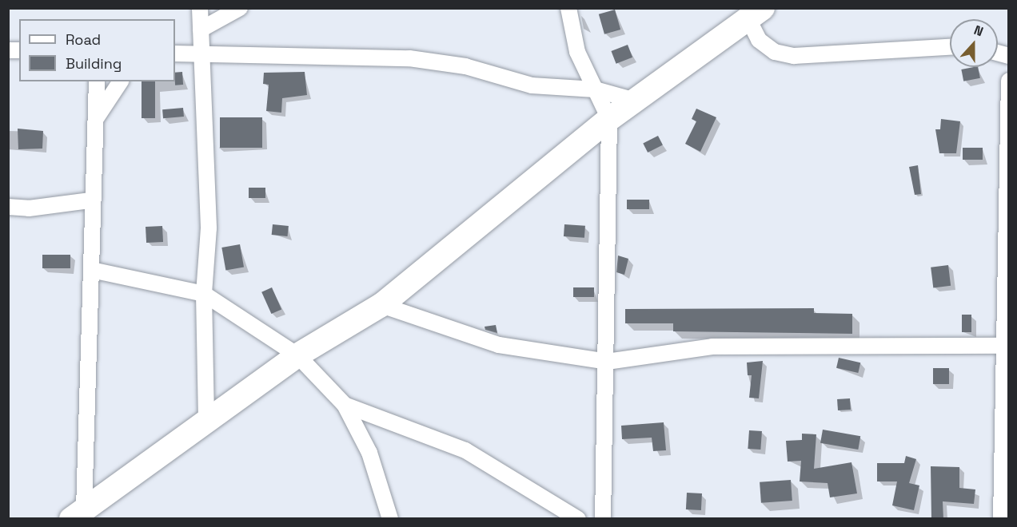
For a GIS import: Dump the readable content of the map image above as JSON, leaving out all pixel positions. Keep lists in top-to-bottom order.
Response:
{
  "legend": ["Road", "Building"],
  "north": "top"
}
